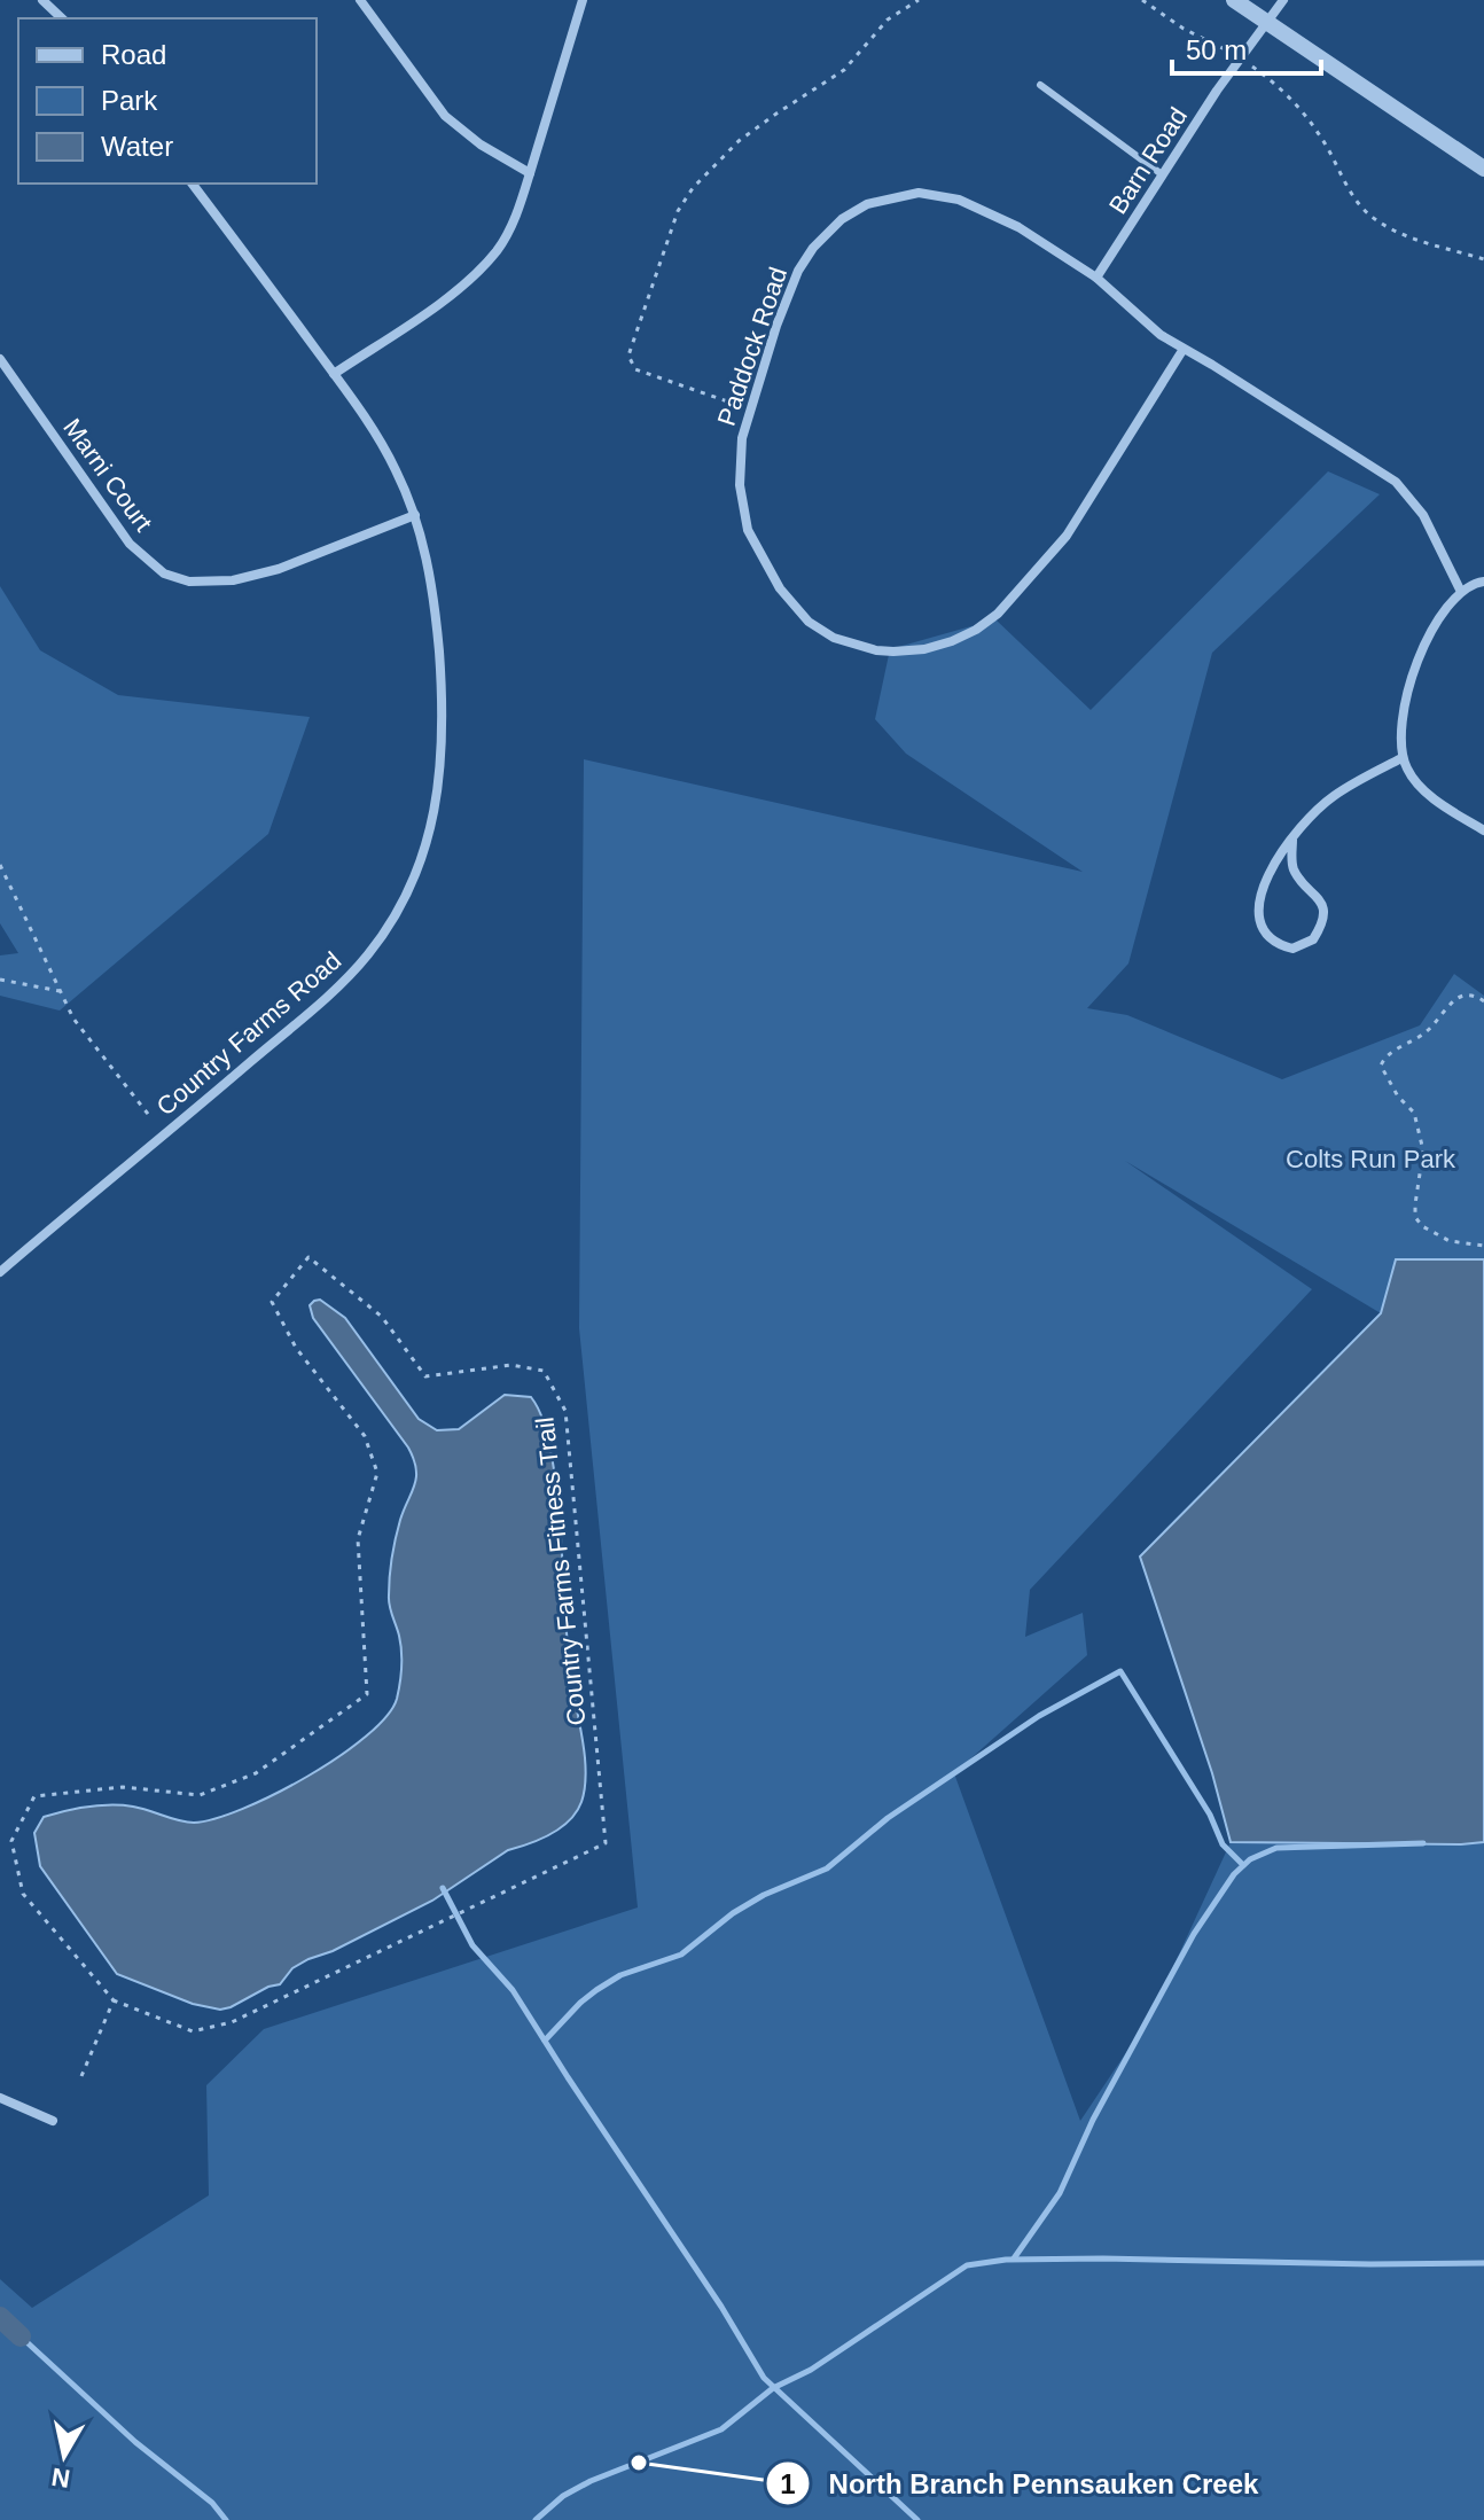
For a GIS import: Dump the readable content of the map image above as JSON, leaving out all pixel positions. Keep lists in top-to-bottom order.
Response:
{
  "streets": {
    "street": [
      "Barn Road",
      "Paddock Road",
      "Marni Court",
      "Country Farms Road"
    ],
    "path": ["Country Farms Fitness Trail"]
  },
  "crossings": [
    ["Barn Road", "Paddock Road"],
    ["Marni Court", "Country Farms Road"]
  ],
  "parks": ["Colts Run Park"],
  "places": ["North Branch Pennsauken Creek"],
  "legend": ["Road", "Park", "Water"],
  "scale_bar": "50 m",
  "north": "bottom"
}
